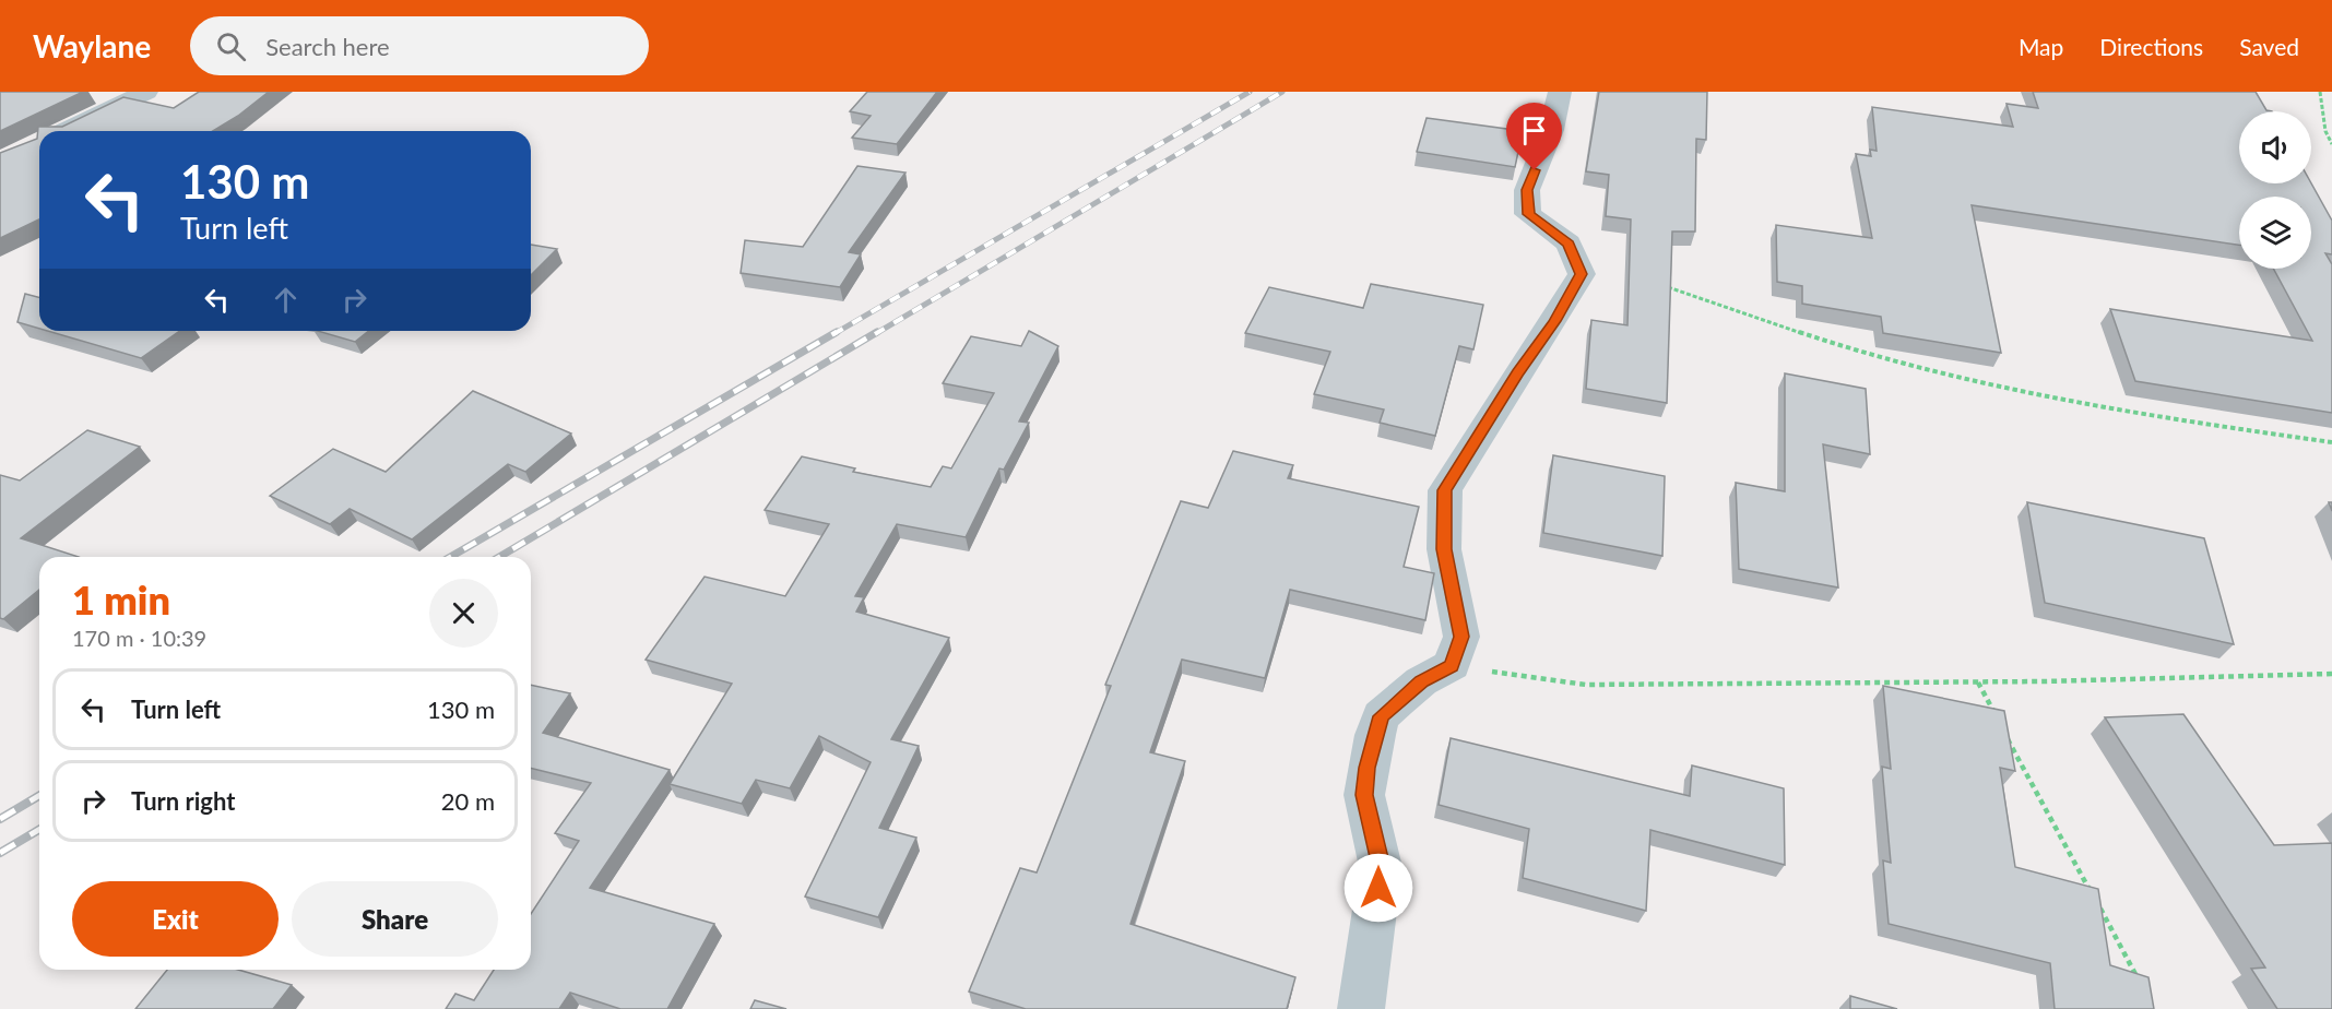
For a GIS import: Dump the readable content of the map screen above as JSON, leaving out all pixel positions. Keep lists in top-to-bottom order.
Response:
{
  "page": {
    "header": "Waylane",
    "search": "Search here",
    "nav": ["Map", "Directions", "Saved"],
    "turn": ["130 m", "Turn left"],
    "heading": ["1 min", "170 m · 10:39"],
    "list": [
      {
        "name": "Turn left",
        "value": "130 m"
      },
      {
        "name": "Turn right",
        "value": "20 m"
      }
    ],
    "buttons": ["Exit", "Share"]
  }
}
